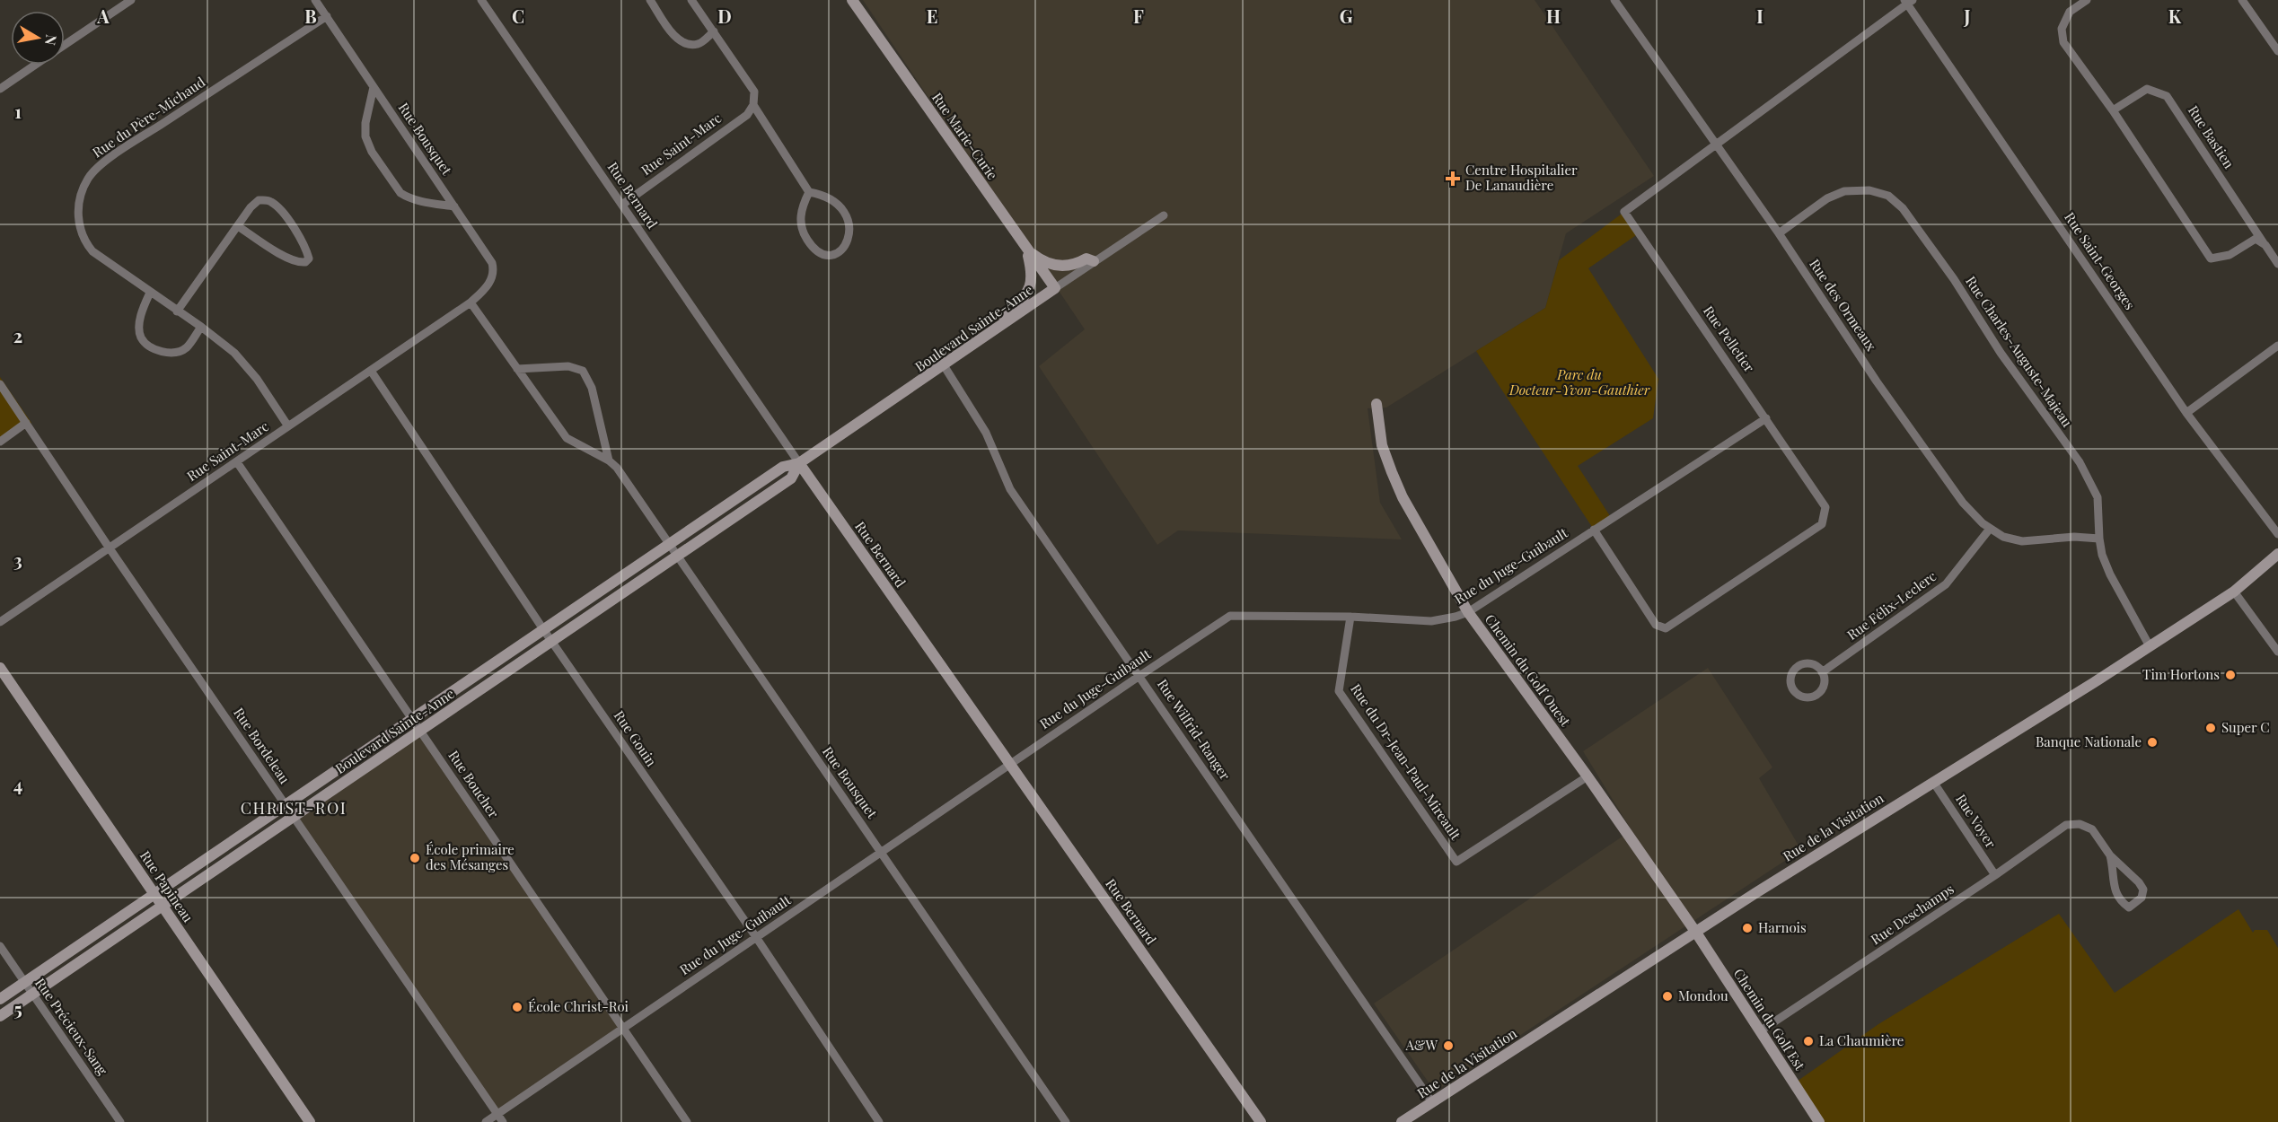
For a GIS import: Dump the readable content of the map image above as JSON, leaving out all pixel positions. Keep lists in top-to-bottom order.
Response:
{
  "streets": {
    "street": [
      "Rue du Père-Michaud",
      "Rue Marie-Curie",
      "Rue Bastien",
      "Rue Bousquet",
      "Rue Saint-Marc",
      "Rue Bernard",
      "Rue Saint-Georges",
      "Rue des Ormeaux",
      "Boulevard Sainte-Anne",
      "Rue Pelletier",
      "Rue Charles-Auguste-Majeau",
      "Rue du Juge-Guibault",
      "Rue Félix-Leclerc",
      "Chemin du Golf Ouest",
      "Rue Wilfrid-Ranger",
      "Rue Gouin",
      "Rue Bordeleau",
      "Rue du Dr-Jean-Paul-Mireault",
      "Rue Boucher",
      "Rue Voyer",
      "Rue de la Visitation",
      "Rue Papineau",
      "Rue Deschamps",
      "Chemin du Golf Est",
      "Rue Précieux-Sang"
    ]
  },
  "crossings": [
    ["Rue du Père-Michaud", "Rue Bousquet"],
    ["Rue du Père-Michaud", "Rue Saint-Marc"],
    ["Rue Marie-Curie", "Boulevard Sainte-Anne"],
    ["Rue Bousquet", "Rue Saint-Marc"],
    ["Rue Bousquet", "Boulevard Sainte-Anne"],
    ["Rue Bousquet", "Rue du Juge-Guibault"],
    ["Rue Saint-Marc", "Rue Bernard"],
    ["Rue Saint-Marc", "Rue Gouin"],
    ["Rue Saint-Marc", "Rue Bordeleau"],
    ["Rue Saint-Marc", "Rue Boucher"],
    ["Rue Bernard", "Boulevard Sainte-Anne"],
    ["Rue Bernard", "Rue du Juge-Guibault"],
    ["Rue Saint-Georges", "Rue Pelletier"],
    ["Rue des Ormeaux", "Rue Pelletier"],
    ["Rue des Ormeaux", "Rue Charles-Auguste-Majeau"],
    ["Rue des Ormeaux", "Rue Félix-Leclerc"],
    ["Boulevard Sainte-Anne", "Rue Wilfrid-Ranger"],
    ["Boulevard Sainte-Anne", "Rue Gouin"],
    ["Boulevard Sainte-Anne", "Rue Bordeleau"],
    ["Boulevard Sainte-Anne", "Rue Boucher"],
    ["Boulevard Sainte-Anne", "Rue Papineau"],
    ["Boulevard Sainte-Anne", "Rue Précieux-Sang"],
    ["Rue Pelletier", "Rue du Juge-Guibault"],
    ["Rue Charles-Auguste-Majeau", "Rue de la Visitation"],
    ["Rue du Juge-Guibault", "Chemin du Golf Ouest"],
    ["Rue du Juge-Guibault", "Rue Wilfrid-Ranger"],
    ["Rue du Juge-Guibault", "Rue Gouin"],
    ["Rue du Juge-Guibault", "Rue Bordeleau"],
    ["Rue du Juge-Guibault", "Rue du Dr-Jean-Paul-Mireault"],
    ["Rue du Juge-Guibault", "Rue Boucher"],
    ["Chemin du Golf Ouest", "Rue du Dr-Jean-Paul-Mireault"],
    ["Chemin du Golf Ouest", "Rue de la Visitation"],
    ["Chemin du Golf Ouest", "Chemin du Golf Est"],
    ["Rue Wilfrid-Ranger", "Rue de la Visitation"],
    ["Rue Voyer", "Rue de la Visitation"],
    ["Rue Voyer", "Rue Deschamps"],
    ["Rue de la Visitation", "Chemin du Golf Est"],
    ["Rue Deschamps", "Chemin du Golf Est"]
  ],
  "districts": ["CHRIST-ROI"],
  "parks": ["Parc du Docteur-Yvon-Gauthier"],
  "places": {
    "health": ["Centre Hospitalier De Lanaudière"],
    "other": [
      "Tim Hortons",
      "Super C",
      "Banque Nationale",
      "École primaire des Mésanges",
      "Harnois",
      "Mondou",
      "École Christ-Roi",
      "La Chaumière",
      "A&W"
    ]
  },
  "north": "right",
  "grid": {
    "columns": [
      "A",
      "B",
      "C",
      "D",
      "E",
      "F",
      "G",
      "H",
      "I",
      "J",
      "K"
    ],
    "rows": [
      "1",
      "2",
      "3",
      "4",
      "5"
    ]
  }
}
